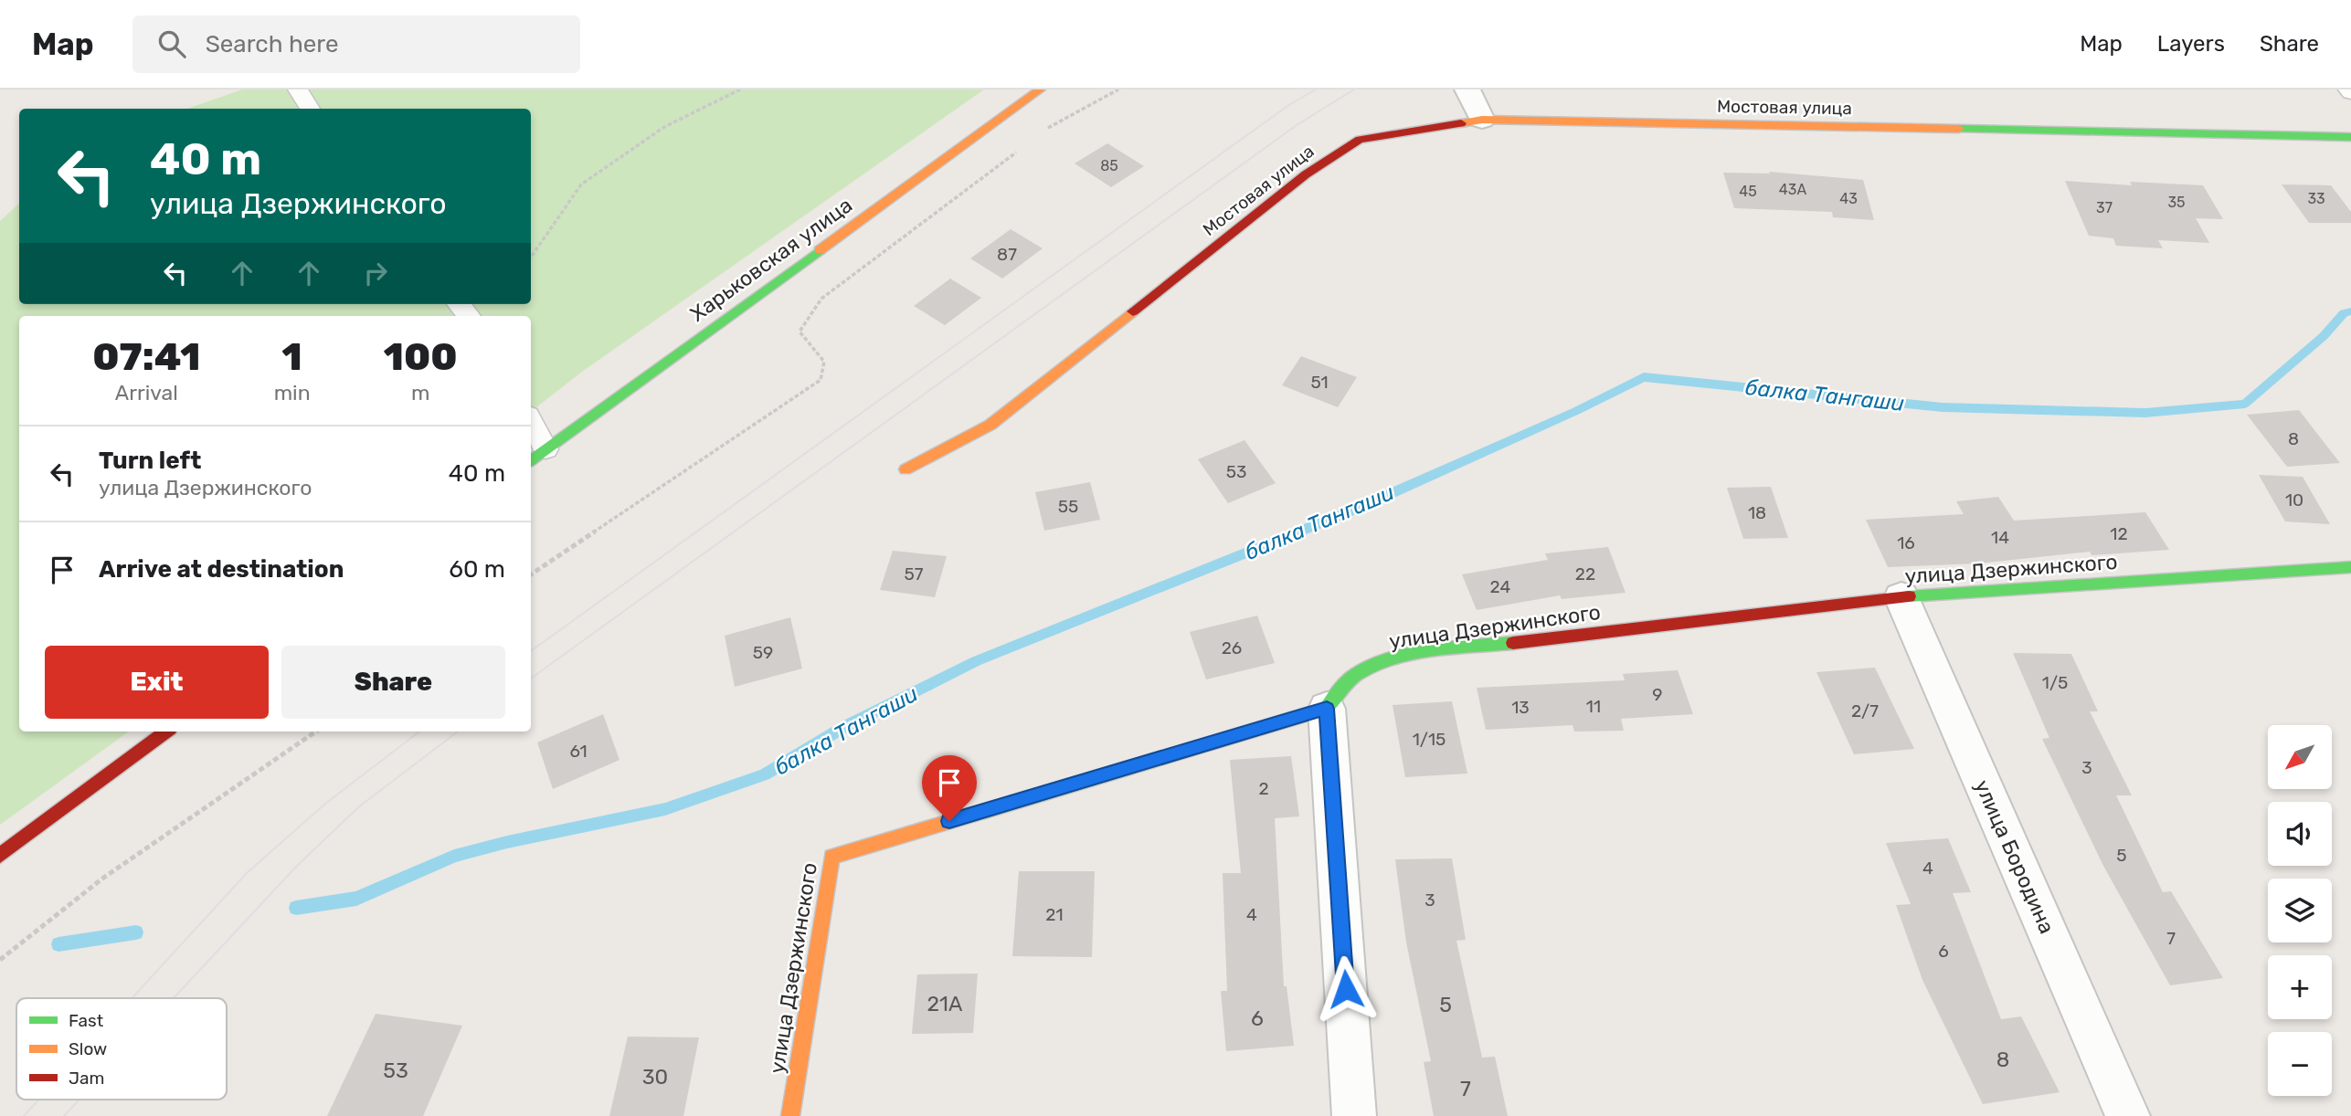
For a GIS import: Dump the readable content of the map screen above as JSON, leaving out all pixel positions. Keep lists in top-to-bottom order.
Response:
{
  "streets": {
    "street": [
      "Мостовая улица",
      "Харьковская улица",
      "улица Дзержинского",
      "улица Бородина"
    ]
  },
  "crossings": [
    ["улица Дзержинского", "улица Бородина"]
  ],
  "water": ["балка Тангаши"],
  "house_numbers": [
    "85",
    "43А",
    "45",
    "43",
    "33",
    "35",
    "37",
    "87",
    "51",
    "8",
    "53",
    "10",
    "55",
    "18",
    "12",
    "14",
    "16",
    "57",
    "22",
    "24",
    "26",
    "59",
    "1/5",
    "9",
    "11",
    "13",
    "2/7",
    "1/15",
    "61",
    "3",
    "2",
    "5",
    "4",
    "3",
    "21",
    "4",
    "7",
    "6",
    "21А",
    "5",
    "6",
    "8",
    "53",
    "30",
    "7"
  ],
  "legend": ["Fast", "Slow", "Jam"],
  "north": "bottom left",
  "page": {
    "header": "Map",
    "search": "Search here",
    "nav": ["Map", "Layers", "Share"],
    "turn": ["40 m", "улица Дзержинского"],
    "eta": [
      "07:41",
      "Arrival",
      "1",
      "min",
      "100",
      "m"
    ],
    "list": [
      {
        "name": "Turn left",
        "note": "улица Дзержинского",
        "value": "40 m"
      },
      {
        "name": "Arrive at destination",
        "value": "60 m"
      }
    ],
    "buttons": ["Exit", "Share"],
    "map_buttons": ["+", "−"]
  }
}
